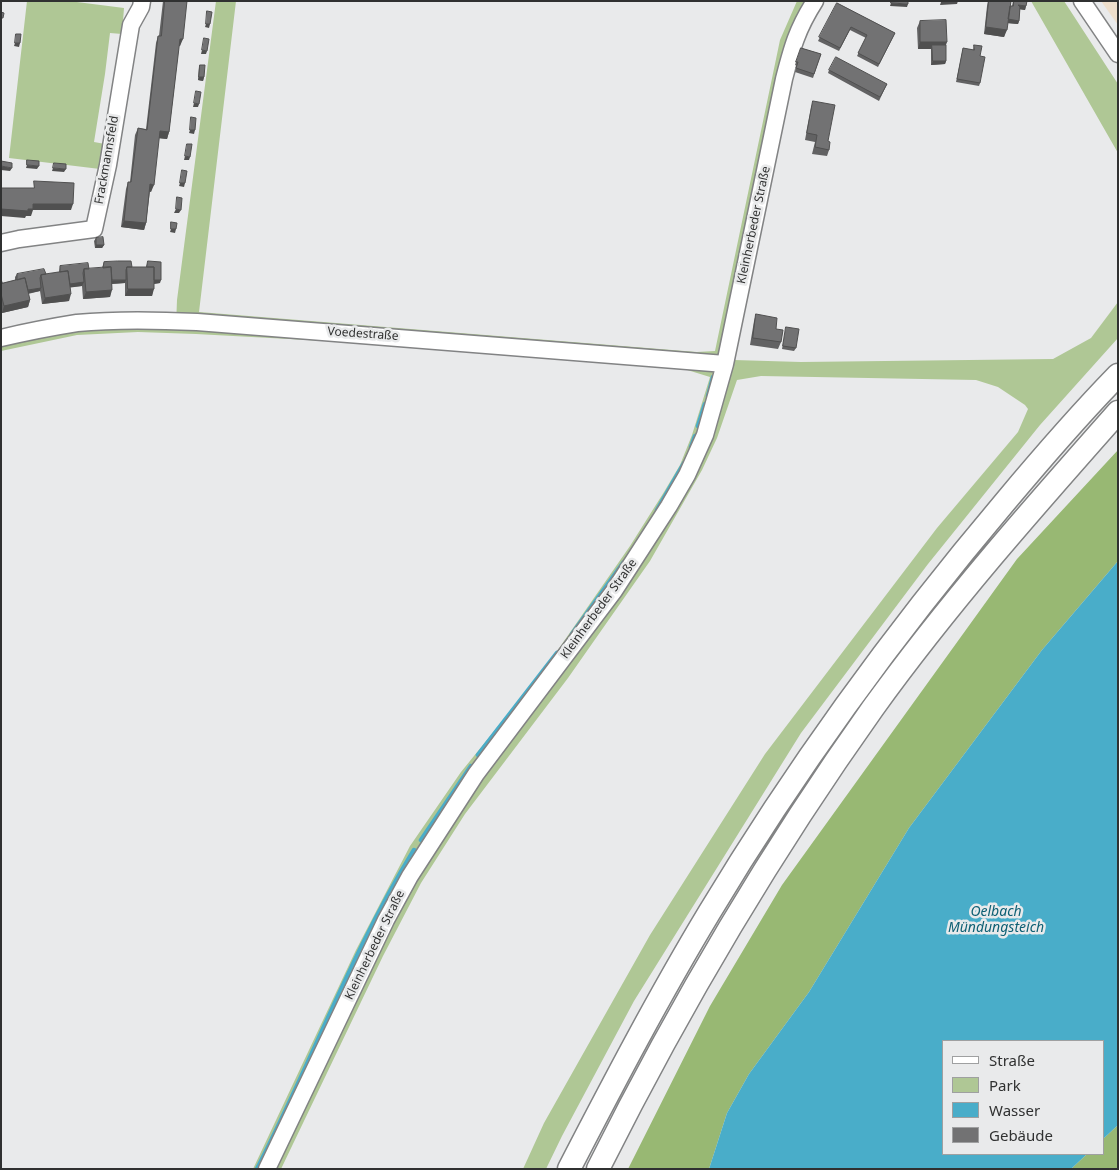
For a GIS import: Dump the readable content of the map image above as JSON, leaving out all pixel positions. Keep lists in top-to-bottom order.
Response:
{
  "streets": {
    "street": ["Frackmannsfeld", "Kleinherbeder Straße", "Voedestraße"]
  },
  "crossings": [
    ["Kleinherbeder Straße", "Voedestraße"]
  ],
  "water": ["Oelbach Mündungsteich"],
  "legend": [
    "Straße",
    "Park",
    "Wasser",
    "Gebäude"
  ]
}
